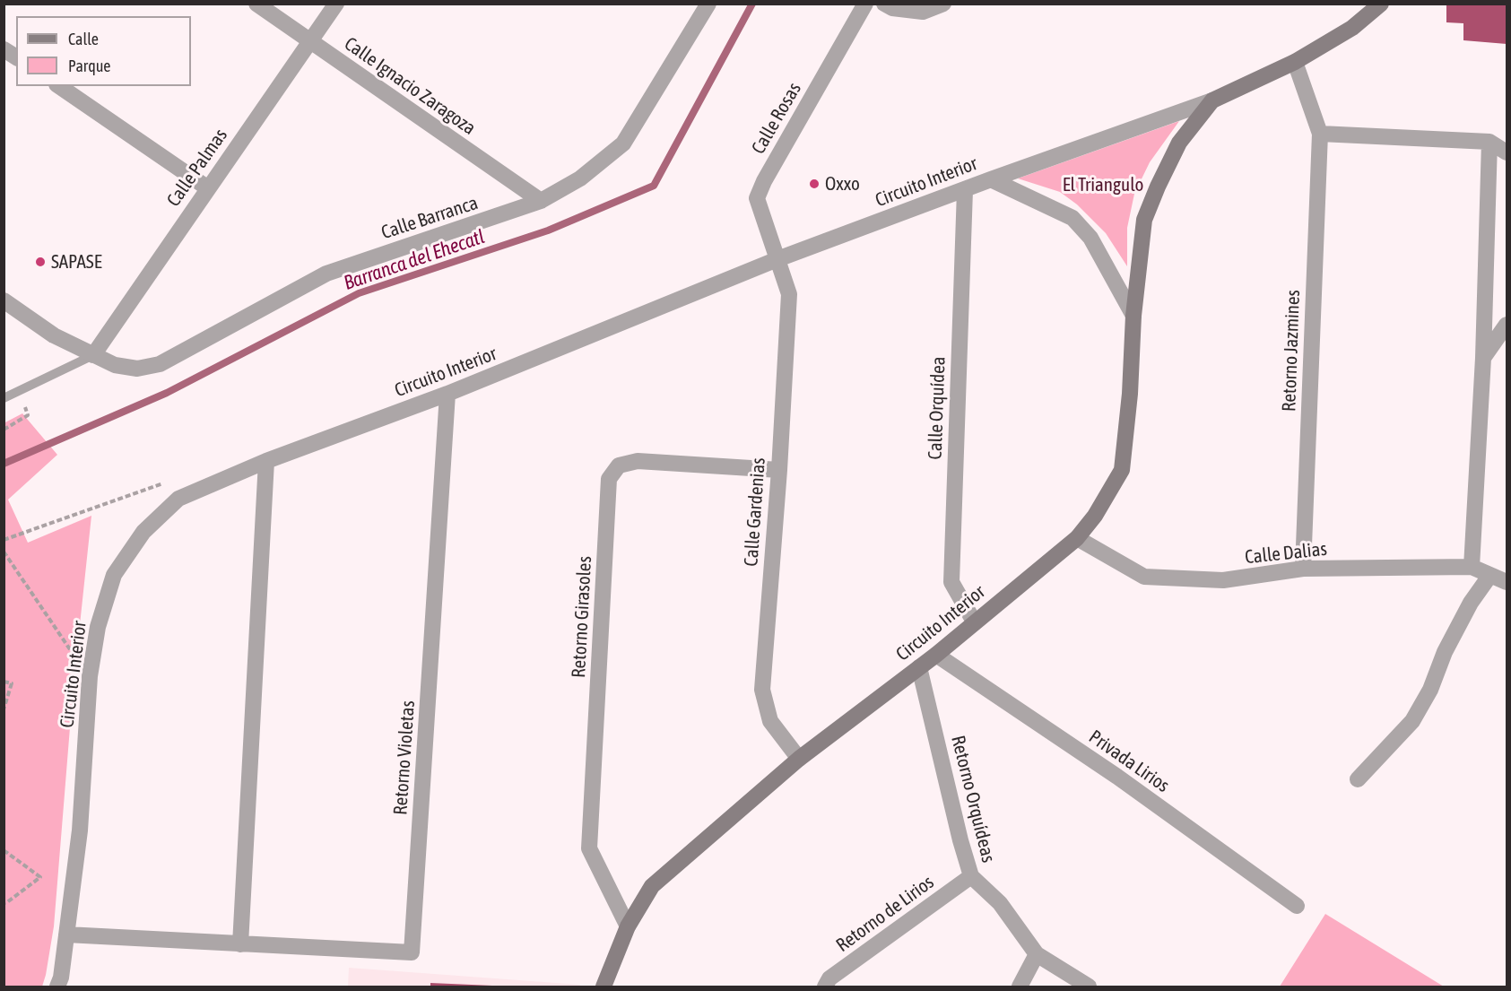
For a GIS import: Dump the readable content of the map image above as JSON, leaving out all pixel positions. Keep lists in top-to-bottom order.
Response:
{
  "streets": {
    "main road": ["Circuito Interior"],
    "street": [
      "Calle Ignacio Zaragoza",
      "Calle Rosas",
      "Calle Palmas",
      "Calle Barranca",
      "Retorno Jazmines",
      "Calle Orquídea",
      "Calle Gardenias",
      "Calle Dalias",
      "Retorno Girasoles",
      "Retorno Violetas",
      "Privada Lirios",
      "Retorno Orquídeas",
      "Retorno de Lirios"
    ]
  },
  "crossings": [
    ["Calle Ignacio Zaragoza", "Calle Palmas"],
    ["Calle Ignacio Zaragoza", "Calle Barranca"],
    ["Calle Rosas", "Circuito Interior"],
    ["Calle Rosas", "Calle Gardenias"],
    ["Calle Palmas", "Calle Barranca"],
    ["Circuito Interior", "Retorno Jazmines"],
    ["Circuito Interior", "Calle Orquídea"],
    ["Circuito Interior", "Calle Gardenias"],
    ["Circuito Interior", "Calle Dalias"],
    ["Circuito Interior", "Retorno Girasoles"],
    ["Circuito Interior", "Retorno Violetas"],
    ["Circuito Interior", "Privada Lirios"],
    ["Circuito Interior", "Retorno Orquídeas"],
    ["Retorno Jazmines", "Calle Dalias"],
    ["Calle Gardenias", "Retorno Girasoles"],
    ["Retorno Orquídeas", "Retorno de Lirios"]
  ],
  "water": ["Barranca del Ehecatl"],
  "parks": ["El Triangulo"],
  "places": ["Oxxo", "SAPASE"],
  "legend": ["Calle", "Parque"]
}
